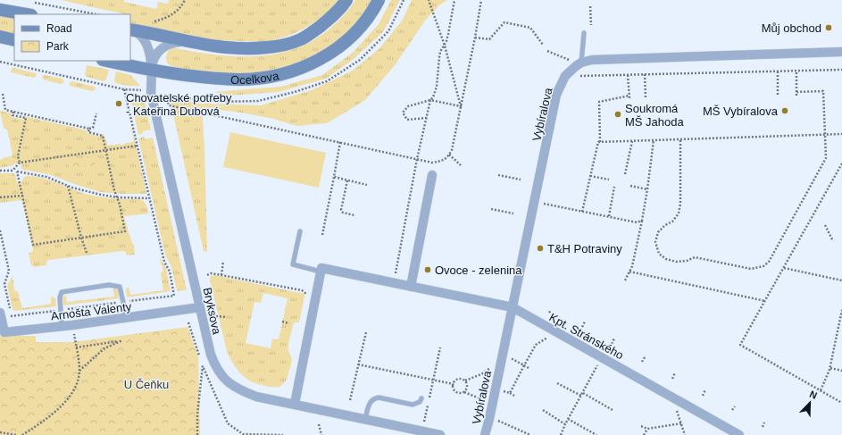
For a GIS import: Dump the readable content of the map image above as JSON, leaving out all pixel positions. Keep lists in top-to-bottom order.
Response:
{
  "streets": {
    "street": [
      "Ocelkova",
      "Vybíralova",
      "Arnošta Valenty",
      "Bryksova",
      "Kpt. Stránského"
    ]
  },
  "crossings": [
    ["Ocelkova", "Bryksova"],
    ["Vybíralova", "Kpt. Stránského"],
    ["Arnošta Valenty", "Bryksova"]
  ],
  "parks": ["U Čeňku"],
  "places": [
    "Můj obchod",
    "Chovatelské potřeby - Kateřina Dubová",
    "MŠ Vybíralova",
    "Soukromá MŠ Jahoda",
    "T&H Potraviny",
    "Ovoce - zelenina"
  ],
  "legend": ["Road", "Park"],
  "north": "top right"
}
